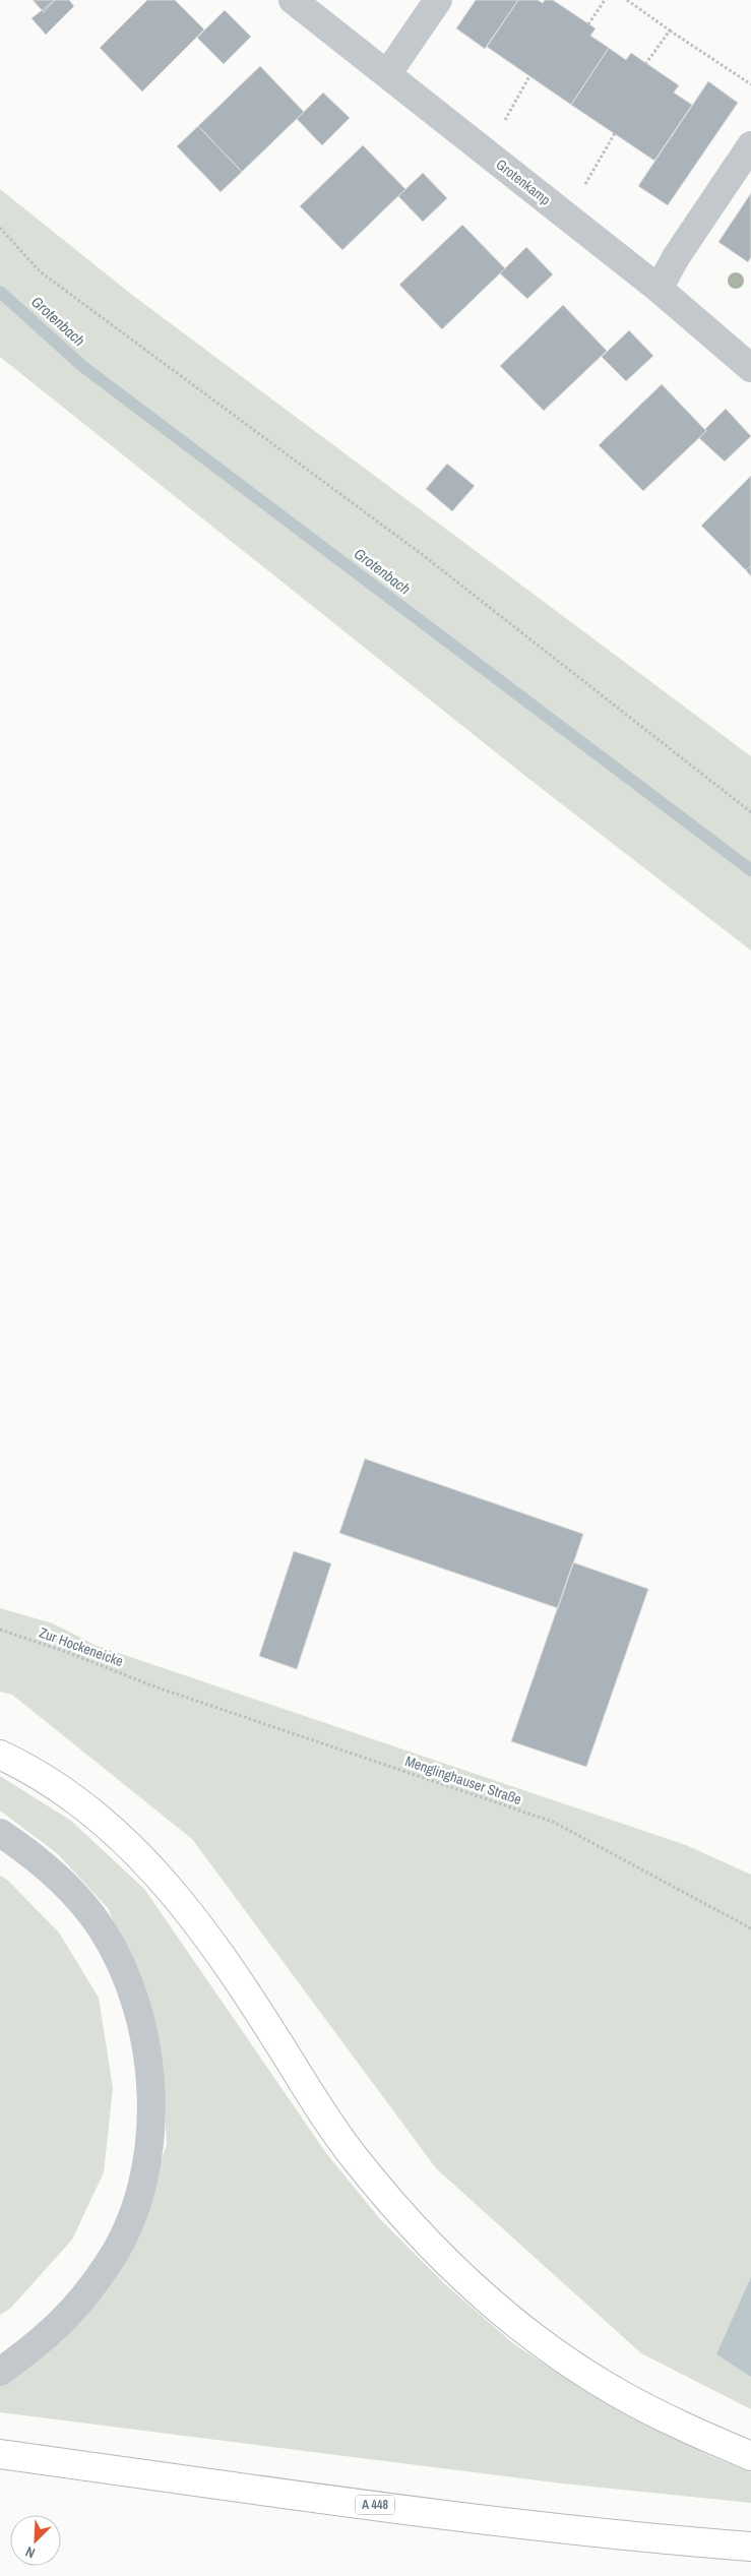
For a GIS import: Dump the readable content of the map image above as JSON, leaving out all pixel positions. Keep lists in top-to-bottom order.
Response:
{
  "streets": {
    "highway": ["A 448"],
    "street": ["Grotenkamp"],
    "path": ["Zur Hockeneicke", "Menglinghauser Straße"]
  },
  "crossings": [
    ["Zur Hockeneicke", "Menglinghauser Straße"]
  ],
  "water": ["Grotenbach"],
  "north": "bottom left"
}
